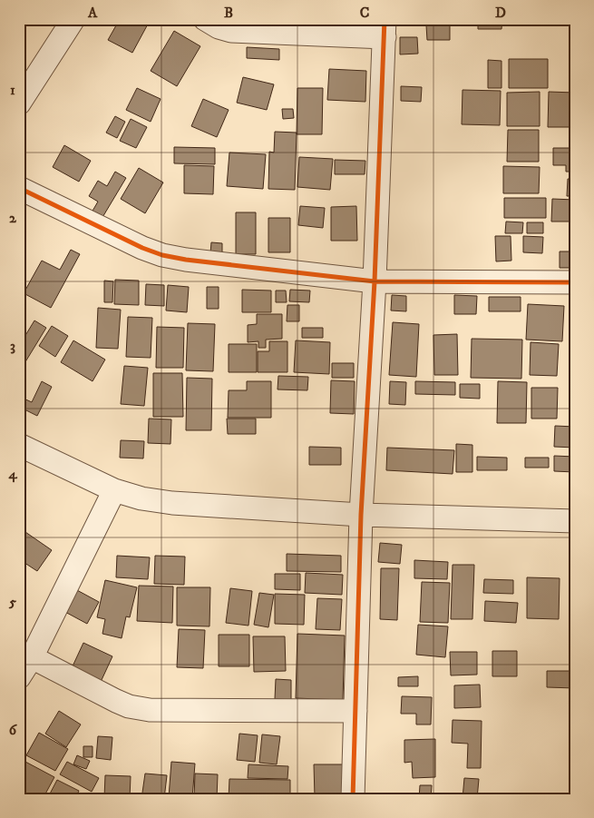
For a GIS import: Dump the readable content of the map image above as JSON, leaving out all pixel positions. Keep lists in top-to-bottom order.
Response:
{
  "grid": {
    "columns": [
      "A",
      "B",
      "C",
      "D"
    ],
    "rows": [
      "1",
      "2",
      "3",
      "4",
      "5",
      "6"
    ]
  }
}
